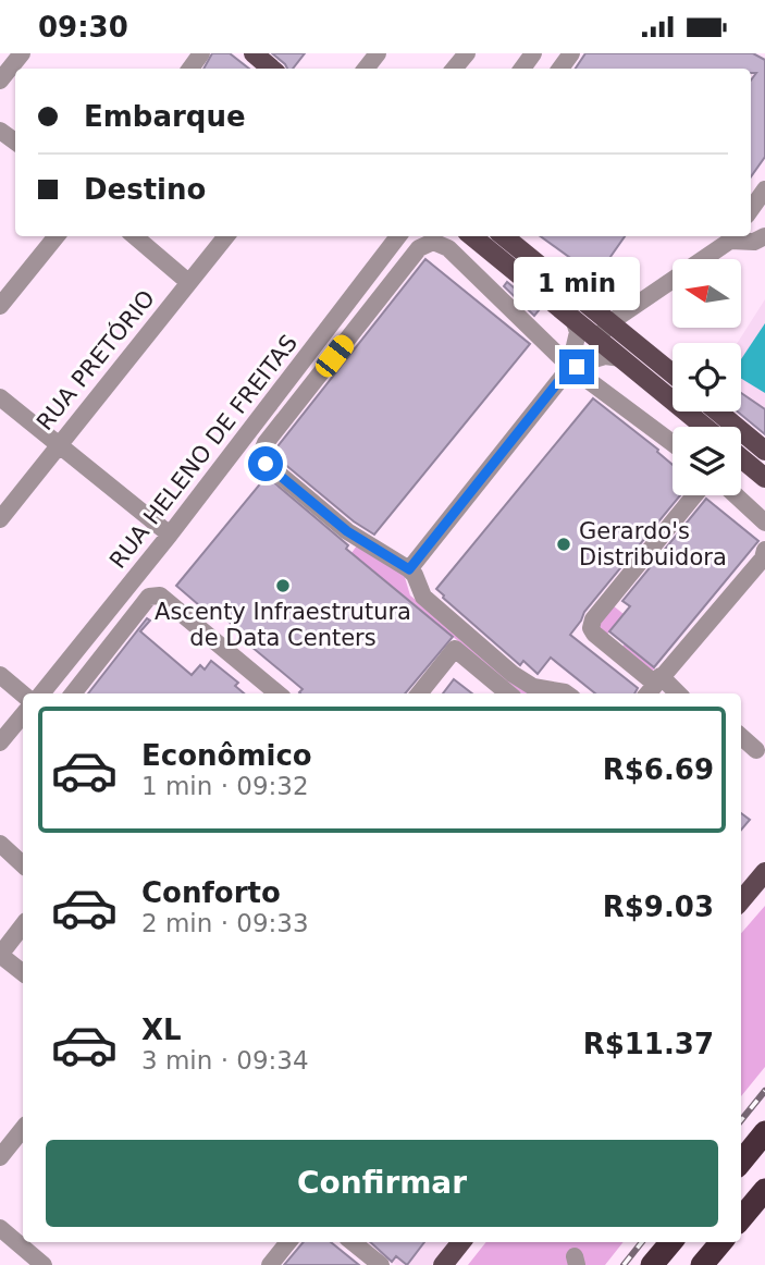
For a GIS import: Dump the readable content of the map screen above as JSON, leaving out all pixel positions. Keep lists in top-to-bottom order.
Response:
{
  "streets": {
    "street": ["RUA PRETÓRIO", "RUA HELENO DE FREITAS"]
  },
  "places": ["Gerardo's Distribuidora", "Ascenty Infraestrutura de Data Centers"],
  "north": "left",
  "page": {
    "status": "09:30",
    "banner": ["Embarque", "Destino"],
    "bubble": "1 min",
    "list": [
      {
        "name": "Econômico",
        "note": "1 min · 09:32",
        "value": "R$6.69"
      },
      {
        "name": "Conforto",
        "note": "2 min · 09:33",
        "value": "R$9.03"
      },
      {
        "name": "XL",
        "note": "3 min · 09:34",
        "value": "R$11.37"
      }
    ],
    "buttons": "Confirmar"
  }
}
